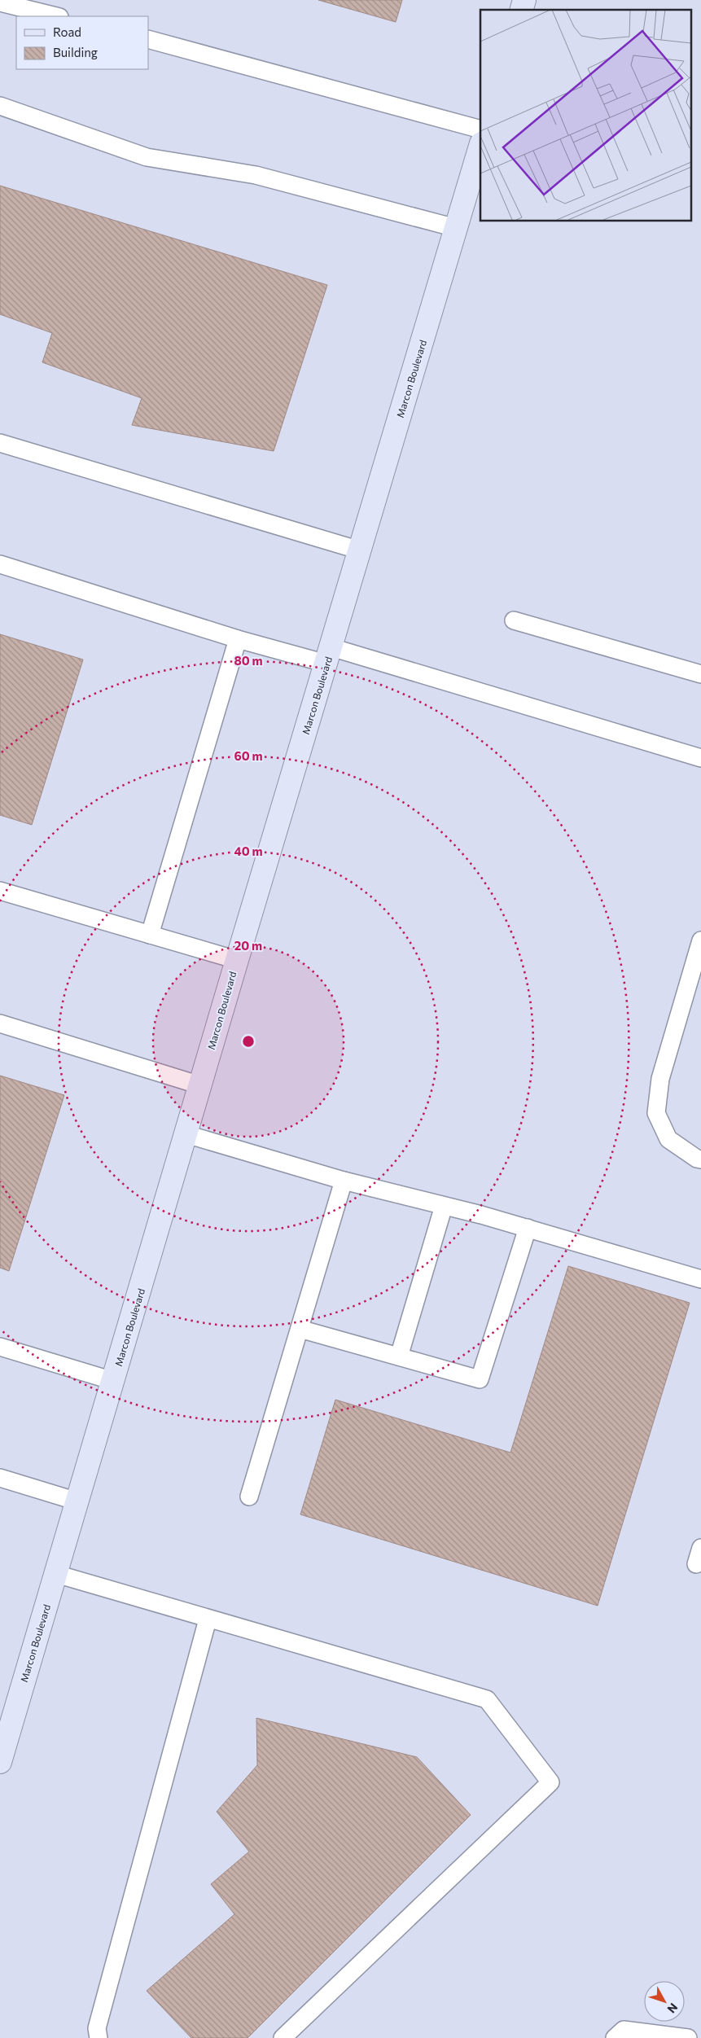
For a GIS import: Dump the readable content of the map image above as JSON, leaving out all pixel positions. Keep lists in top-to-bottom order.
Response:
{
  "streets": {
    "street": ["Marcon Boulevard"]
  },
  "legend": ["Road", "Building"],
  "north": "bottom right",
  "rings": [
    "80 m",
    "60 m",
    "40 m",
    "20 m"
  ]
}
